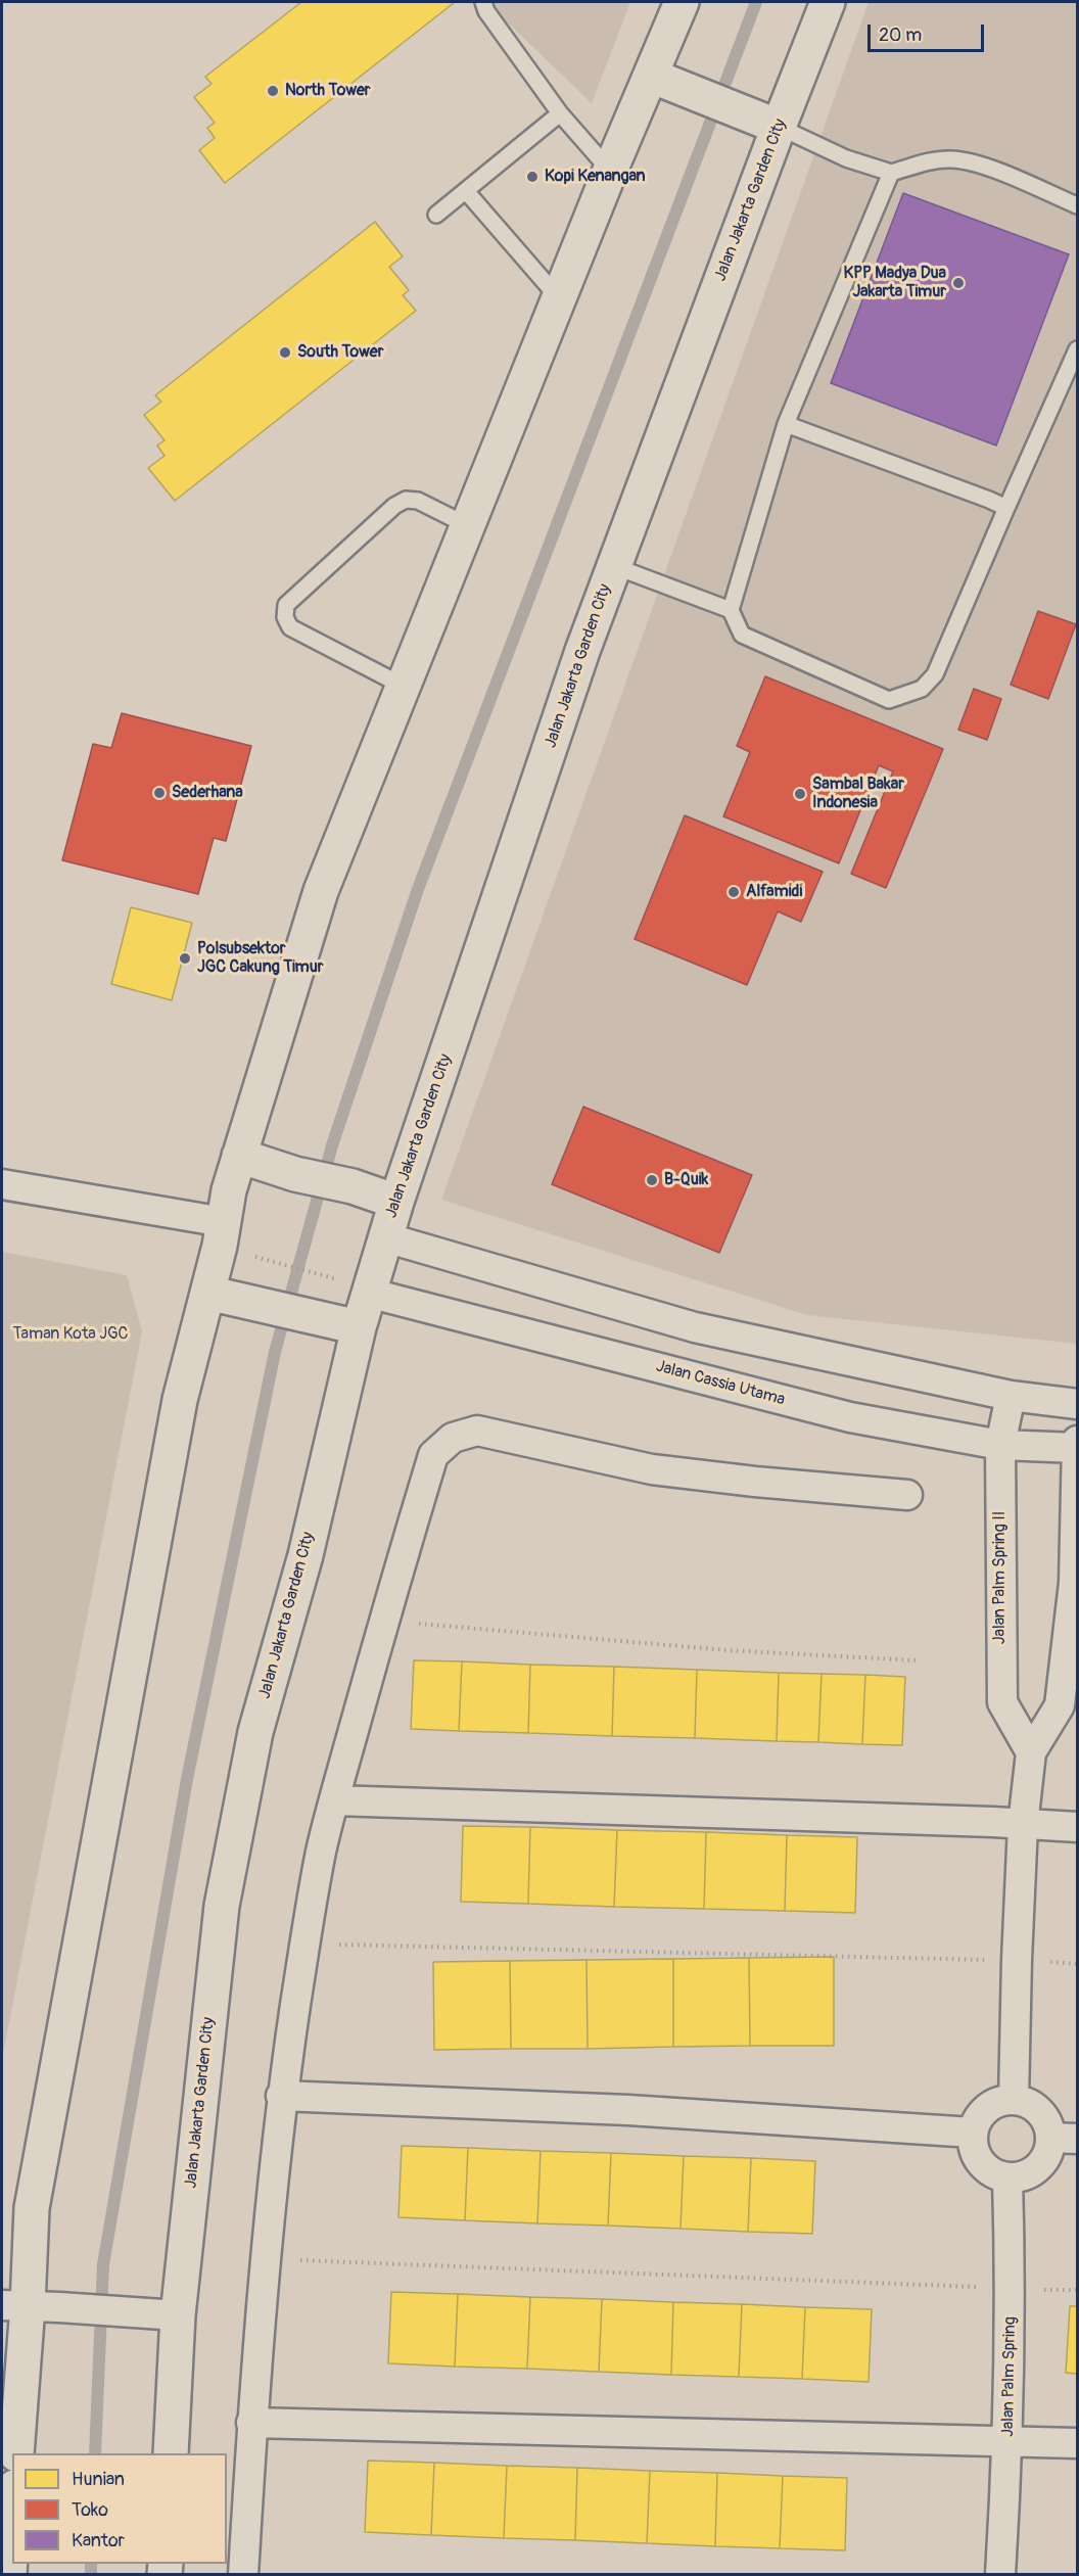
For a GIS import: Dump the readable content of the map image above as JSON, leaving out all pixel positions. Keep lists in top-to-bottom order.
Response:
{
  "streets": {
    "street": [
      "Jalan Jakarta Garden City",
      "Jalan Cassia Utama",
      "Jalan Palm Spring II",
      "Jalan Palm Spring"
    ]
  },
  "crossings": [
    ["Jalan Jakarta Garden City", "Jalan Cassia Utama"],
    ["Jalan Cassia Utama", "Jalan Palm Spring II"]
  ],
  "parks": ["Taman Kota JGC"],
  "places": [
    "North Tower",
    "Kopi Kenangan",
    "KPP Madya Dua Jakarta Timur",
    "South Tower",
    "Sederhana",
    "Sambal Bakar Indonesia",
    "Alfamidi",
    "Polsubsektor JGC Cakung Timur",
    "B-Quik"
  ],
  "legend": ["Hunian", "Toko", "Kantor"],
  "scale_bar": "20 m"
}
